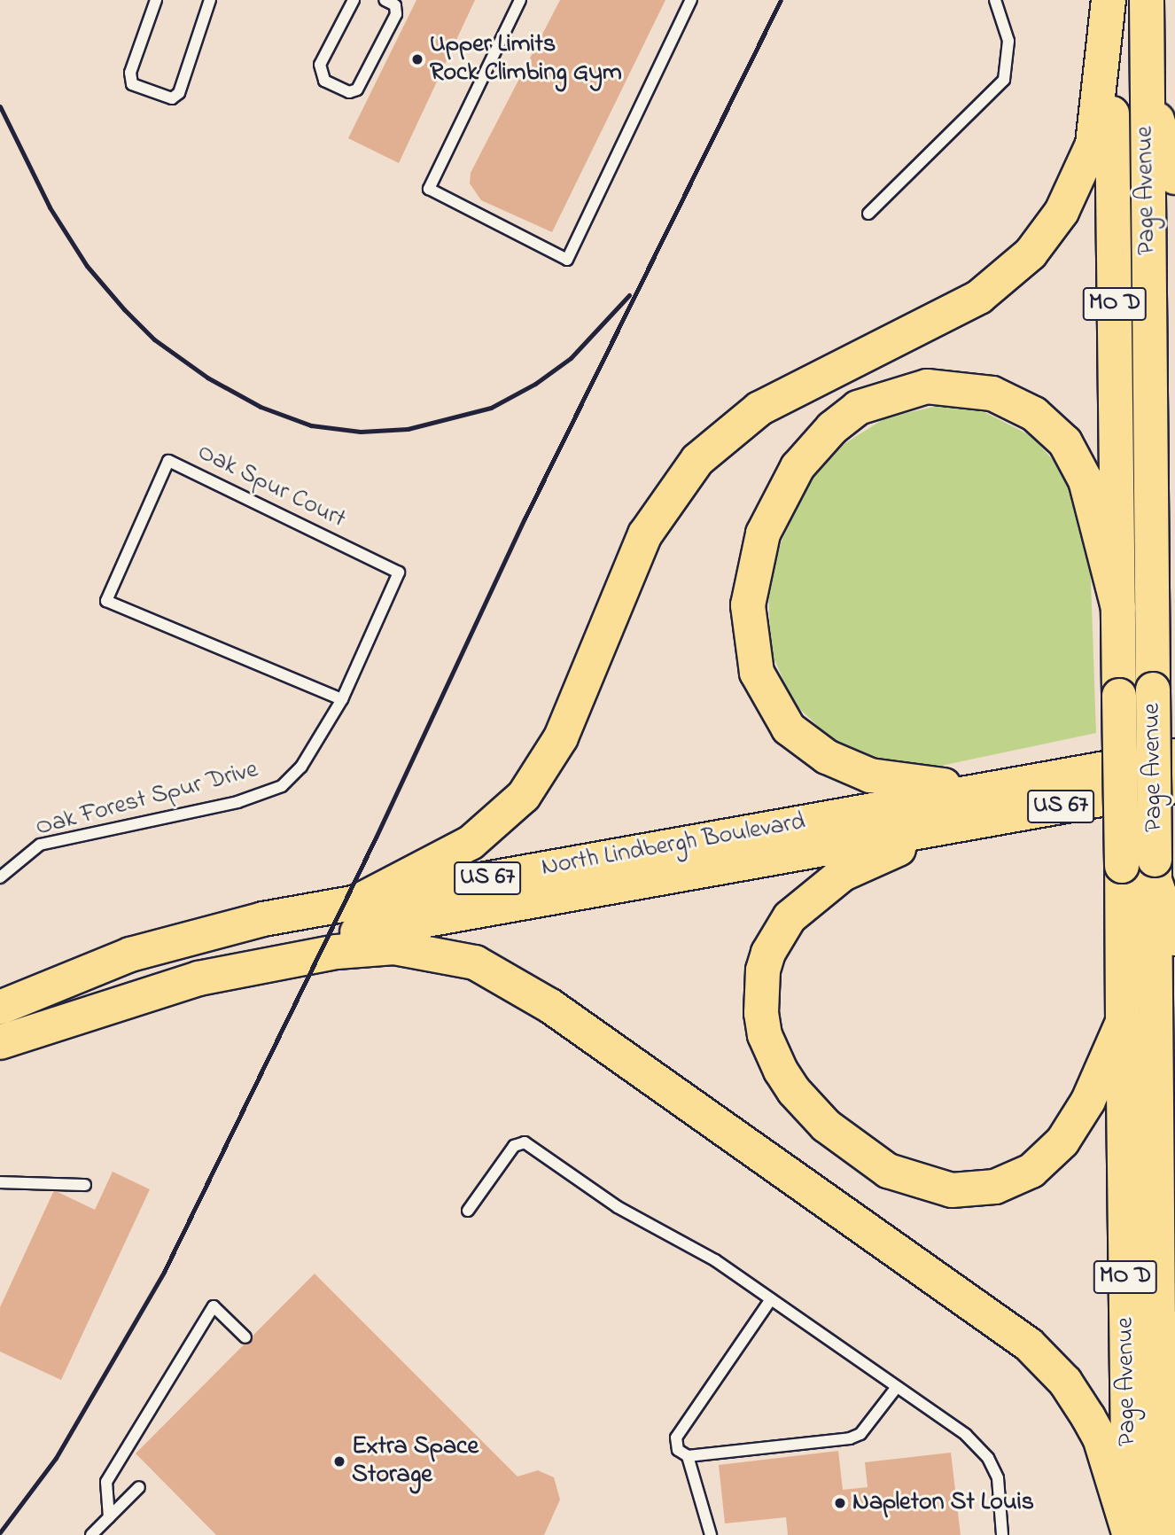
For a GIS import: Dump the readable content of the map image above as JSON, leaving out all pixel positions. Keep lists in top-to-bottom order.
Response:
{
  "streets": {
    "main road": [
      "Page Avenue",
      "MO D",
      "US 67",
      "North Lindbergh Boulevard"
    ],
    "lane": ["Oak Spur Court", "Oak Forest Spur Drive"]
  },
  "crossings": [
    ["Oak Spur Court", "Oak Forest Spur Drive"]
  ],
  "places": ["Upper Limits Rock Climbing Gym", "Extra Space Storage", "Napleton St Louis"]
}
